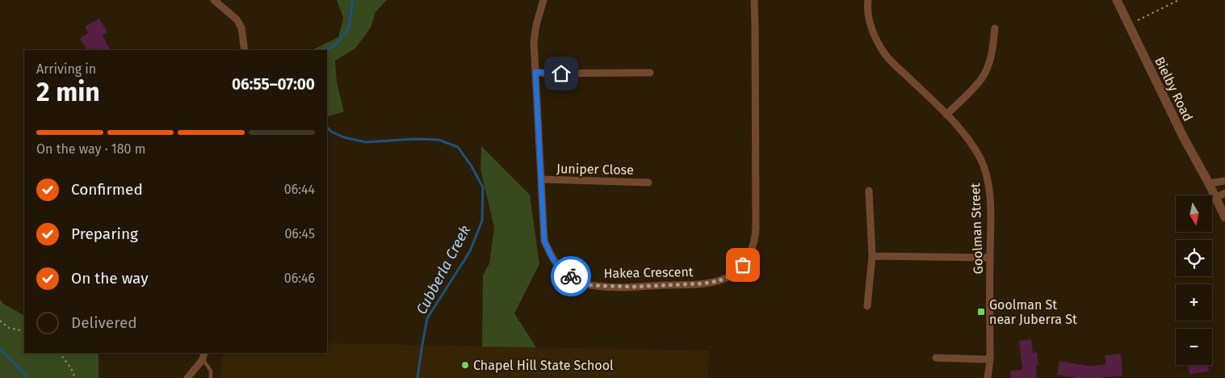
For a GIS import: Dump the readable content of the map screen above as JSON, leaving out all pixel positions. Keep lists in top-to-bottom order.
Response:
{
  "streets": {
    "street": [
      "Bielby Road",
      "Juniper Close",
      "Goolman Street",
      "Hakea Crescent"
    ]
  },
  "crossings": [
    ["Juniper Close", "Hakea Crescent"]
  ],
  "water": ["Cubberla Creek"],
  "places": {
    "transit": ["Goolman St near Juberra St"],
    "other": ["Chapel Hill State School"]
  },
  "north": "bottom",
  "page": {
    "heading": ["2 min", "Arriving in", "06:55–07:00"],
    "bar": "On the way · 180 m",
    "list": [
      ["Confirmed", "06:44"],
      ["Preparing", "06:45"],
      ["On the way", "06:46"],
      "Delivered"
    ],
    "map_buttons": ["+", "−"]
  }
}
